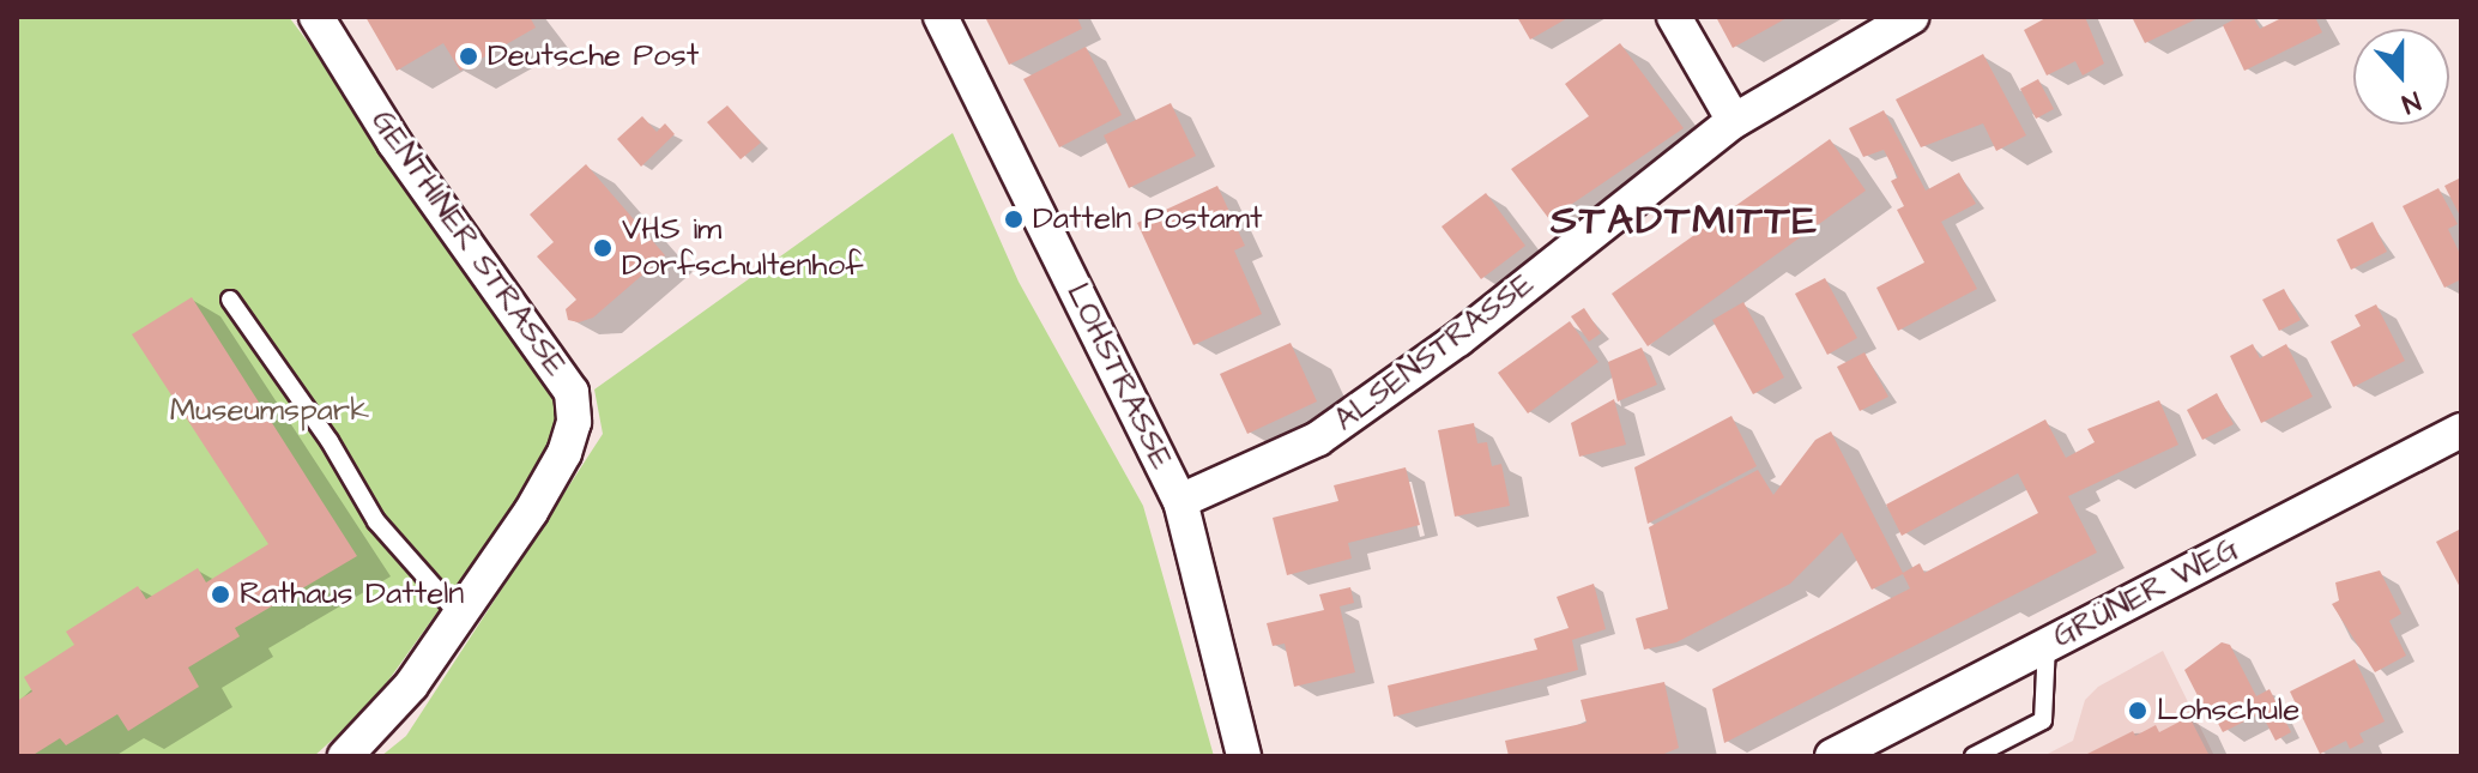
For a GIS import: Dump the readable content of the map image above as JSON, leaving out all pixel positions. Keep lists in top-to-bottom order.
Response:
{
  "streets": {
    "street": [
      "GENTHINER STRASSE",
      "ALSENSTRASSE",
      "LOHSTRASSE",
      "GRÜNER WEG"
    ]
  },
  "crossings": [
    ["ALSENSTRASSE", "LOHSTRASSE"]
  ],
  "districts": ["STADTMITTE"],
  "parks": ["Museumspark"],
  "places": [
    "Deutsche Post",
    "Datteln Postamt",
    "VHS im Dorfschultenhof",
    "Rathaus Datteln",
    "Lohschule"
  ],
  "north": "bottom"
}
